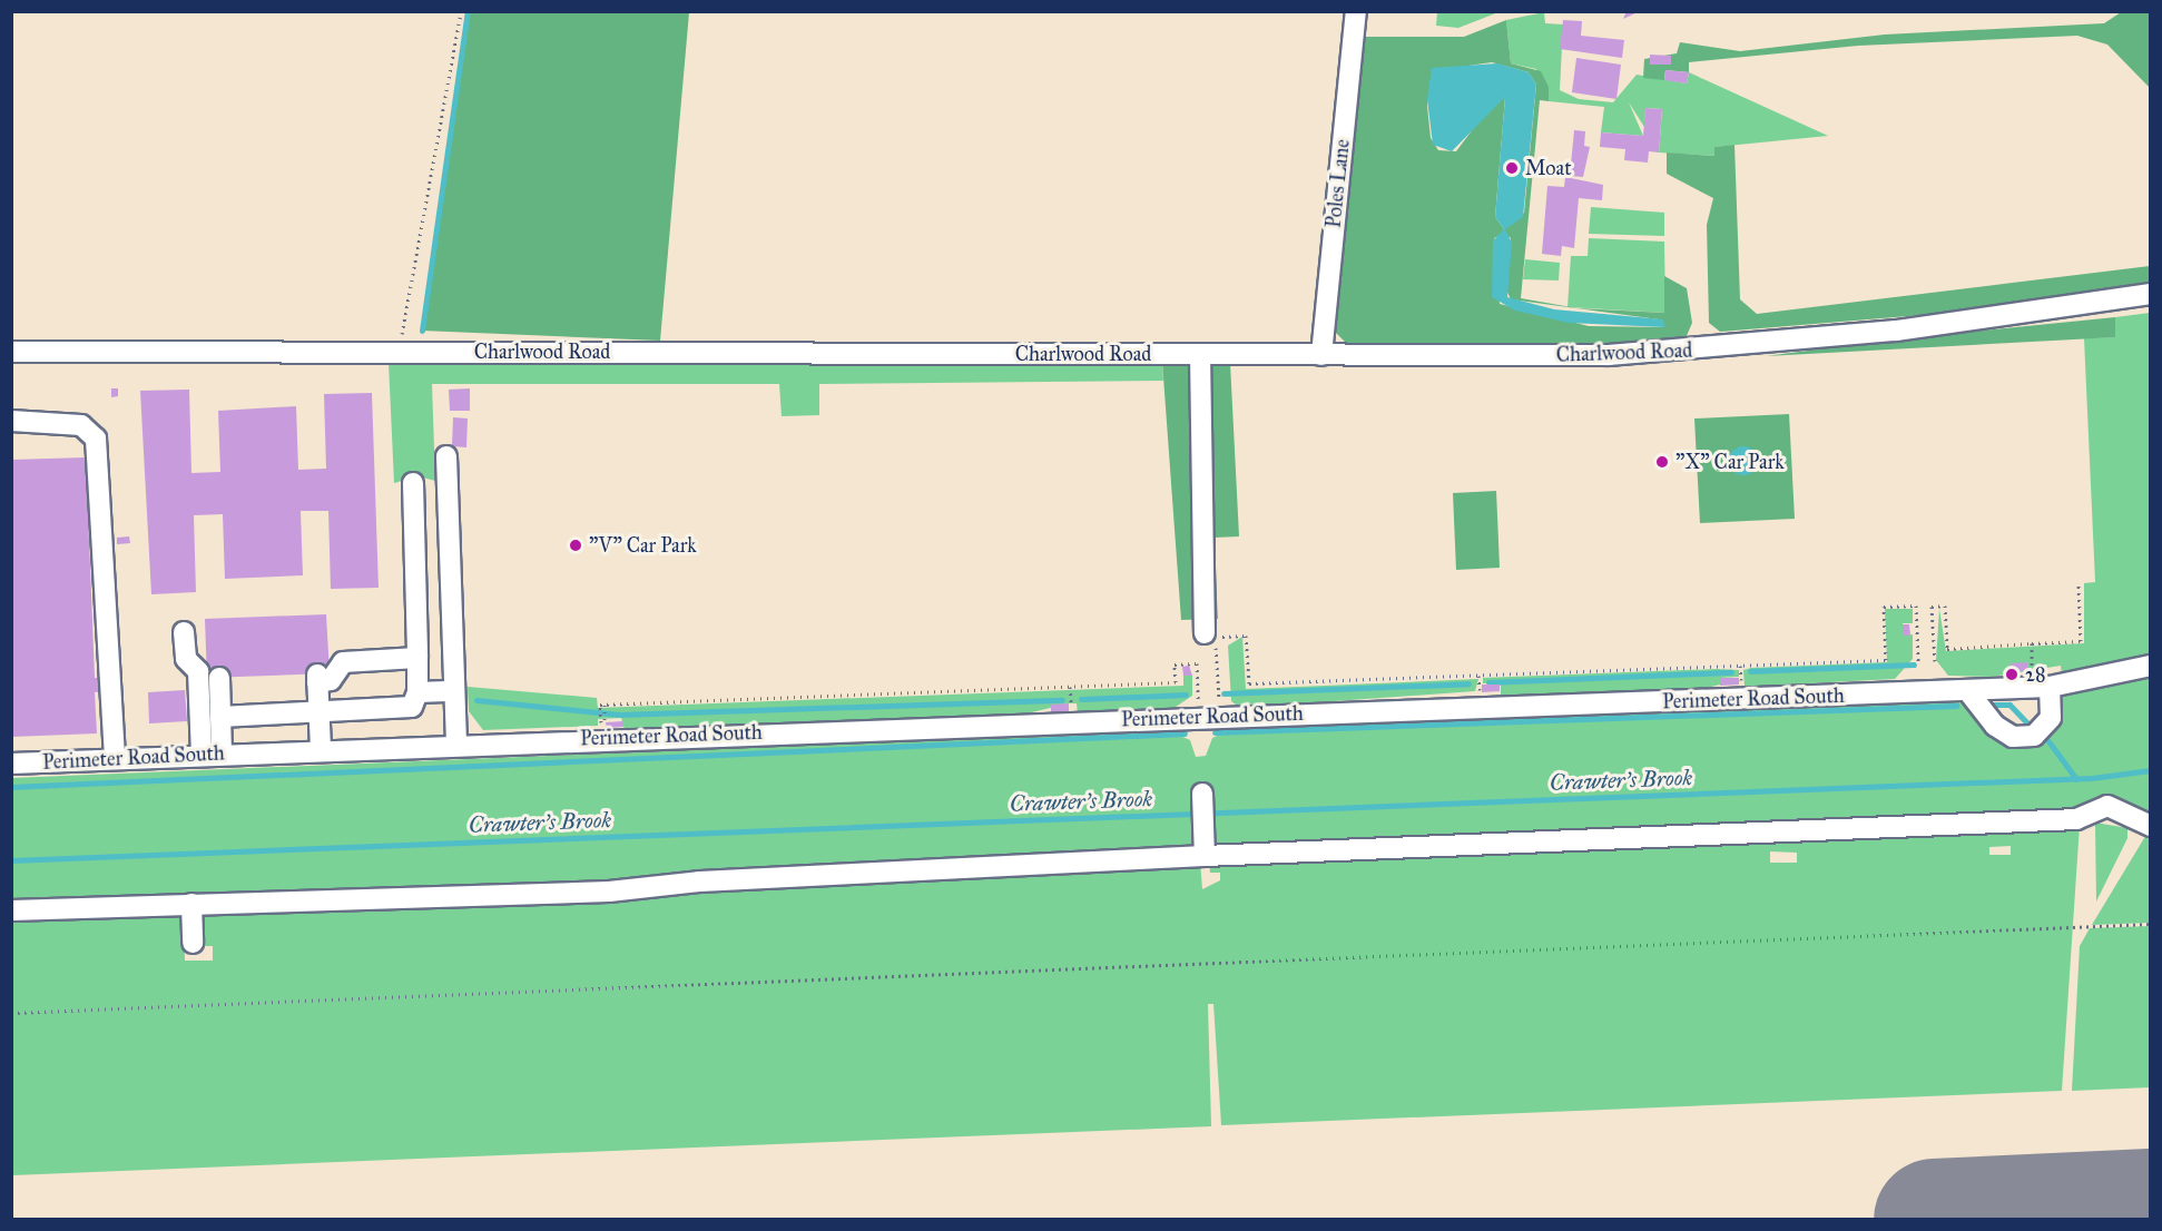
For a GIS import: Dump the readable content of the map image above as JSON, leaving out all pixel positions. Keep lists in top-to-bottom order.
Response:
{
  "streets": {
    "street": ["Poles Lane", "Charlwood Road", "Perimeter Road South"]
  },
  "crossings": [
    ["Poles Lane", "Charlwood Road"]
  ],
  "water": ["Crawter's Brook"],
  "places": [
    "Moat",
    "\"X\" Car Park",
    "\"V\" Car Park",
    "28"
  ]
}
